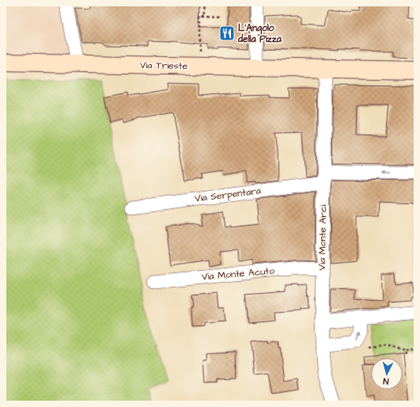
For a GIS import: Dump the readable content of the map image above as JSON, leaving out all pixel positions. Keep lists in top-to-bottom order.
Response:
{
  "streets": {
    "street": [
      "Via Trieste",
      "Via Serpentara",
      "Via Monte Arci",
      "Via Monte Acuto"
    ]
  },
  "crossings": [
    ["Via Trieste", "Via Monte Arci"],
    ["Via Serpentara", "Via Monte Arci"],
    ["Via Monte Arci", "Via Monte Acuto"]
  ],
  "places": {
    "restaurant": ["L'Angolo della Pizza"]
  },
  "north": "bottom"
}
